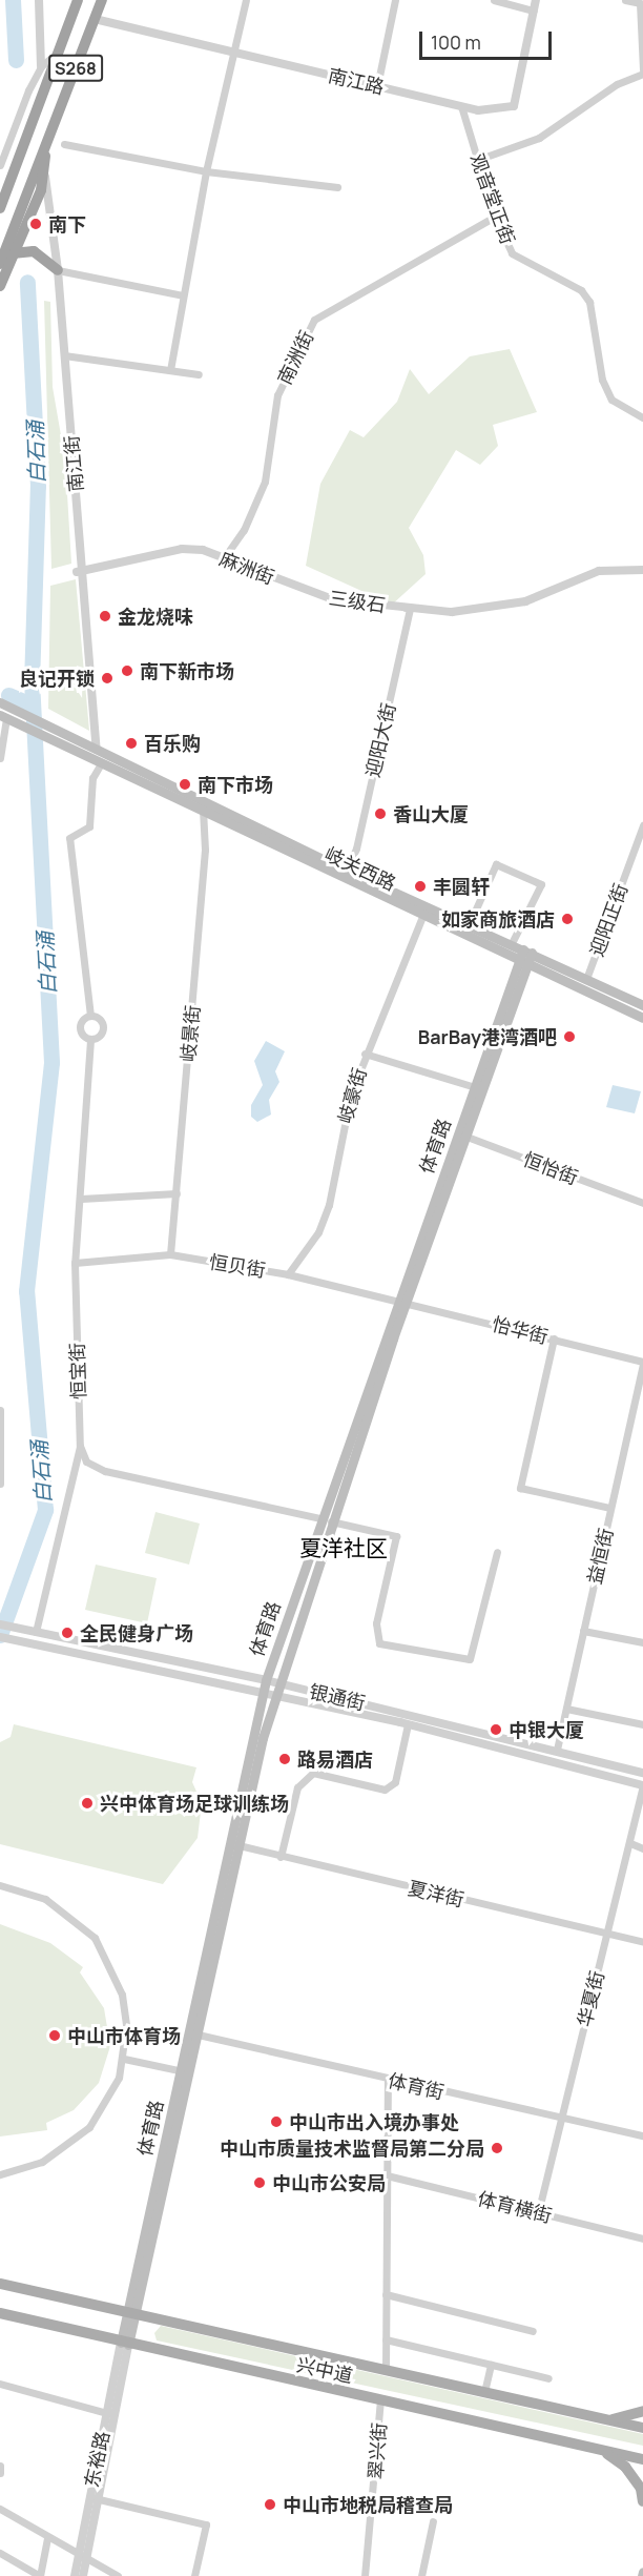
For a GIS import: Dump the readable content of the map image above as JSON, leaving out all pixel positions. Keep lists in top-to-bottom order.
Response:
{
  "streets": {
    "highway": ["S268"],
    "main road": ["岐关西路", "体育路", "兴中道"],
    "street": [
      "南江路",
      "观音堂正街",
      "南洲街",
      "南江街",
      "麻洲街",
      "三级石",
      "迎阳大街",
      "迎阳正街",
      "岐景街",
      "岐豪街",
      "恒怡街",
      "恒贝街",
      "怡华街",
      "恒宝街",
      "益恒街",
      "银通街",
      "夏洋街",
      "华夏街",
      "体育街",
      "体育横街",
      "翠兴街",
      "东裕路"
    ]
  },
  "crossings": [
    ["S268", "南江路"],
    ["南江路", "观音堂正街"],
    ["观音堂正街", "南洲街"],
    ["南洲街", "麻洲街"],
    ["南江街", "岐关西路"],
    ["麻洲街", "三级石"],
    ["三级石", "迎阳大街"],
    ["迎阳大街", "岐关西路"],
    ["岐关西路", "迎阳正街"],
    ["岐关西路", "岐景街"],
    ["岐关西路", "岐豪街"],
    ["岐关西路", "体育路"],
    ["岐关西路", "恒宝街"],
    ["岐景街", "恒贝街"],
    ["岐豪街", "恒贝街"],
    ["体育路", "恒怡街"],
    ["体育路", "恒贝街"],
    ["体育路", "怡华街"],
    ["体育路", "银通街"],
    ["体育路", "夏洋街"],
    ["体育路", "体育街"],
    ["体育路", "兴中道"],
    ["体育路", "东裕路"],
    ["恒贝街", "怡华街"],
    ["恒贝街", "恒宝街"],
    ["怡华街", "益恒街"],
    ["恒宝街", "银通街"],
    ["益恒街", "银通街"],
    ["夏洋街", "华夏街"],
    ["华夏街", "体育街"],
    ["华夏街", "体育横街"],
    ["兴中道", "翠兴街"],
    ["兴中道", "东裕路"]
  ],
  "districts": ["夏洋社区"],
  "water": ["白石涌"],
  "places": [
    "南下",
    "金龙烧味",
    "南下新市场",
    "良记开锁",
    "百乐购",
    "南下市场",
    "香山大厦",
    "丰圆轩",
    "如家商旅酒店",
    "BarBay港湾酒吧",
    "全民健身广场",
    "中银大厦",
    "路易酒店",
    "兴中体育场足球训练场",
    "中山市体育场",
    "中山市出入境办事处",
    "中山市质量技术监督局第二分局",
    "中山市公安局",
    "中山市地税局稽查局"
  ],
  "scale_bar": "100 m"
}
